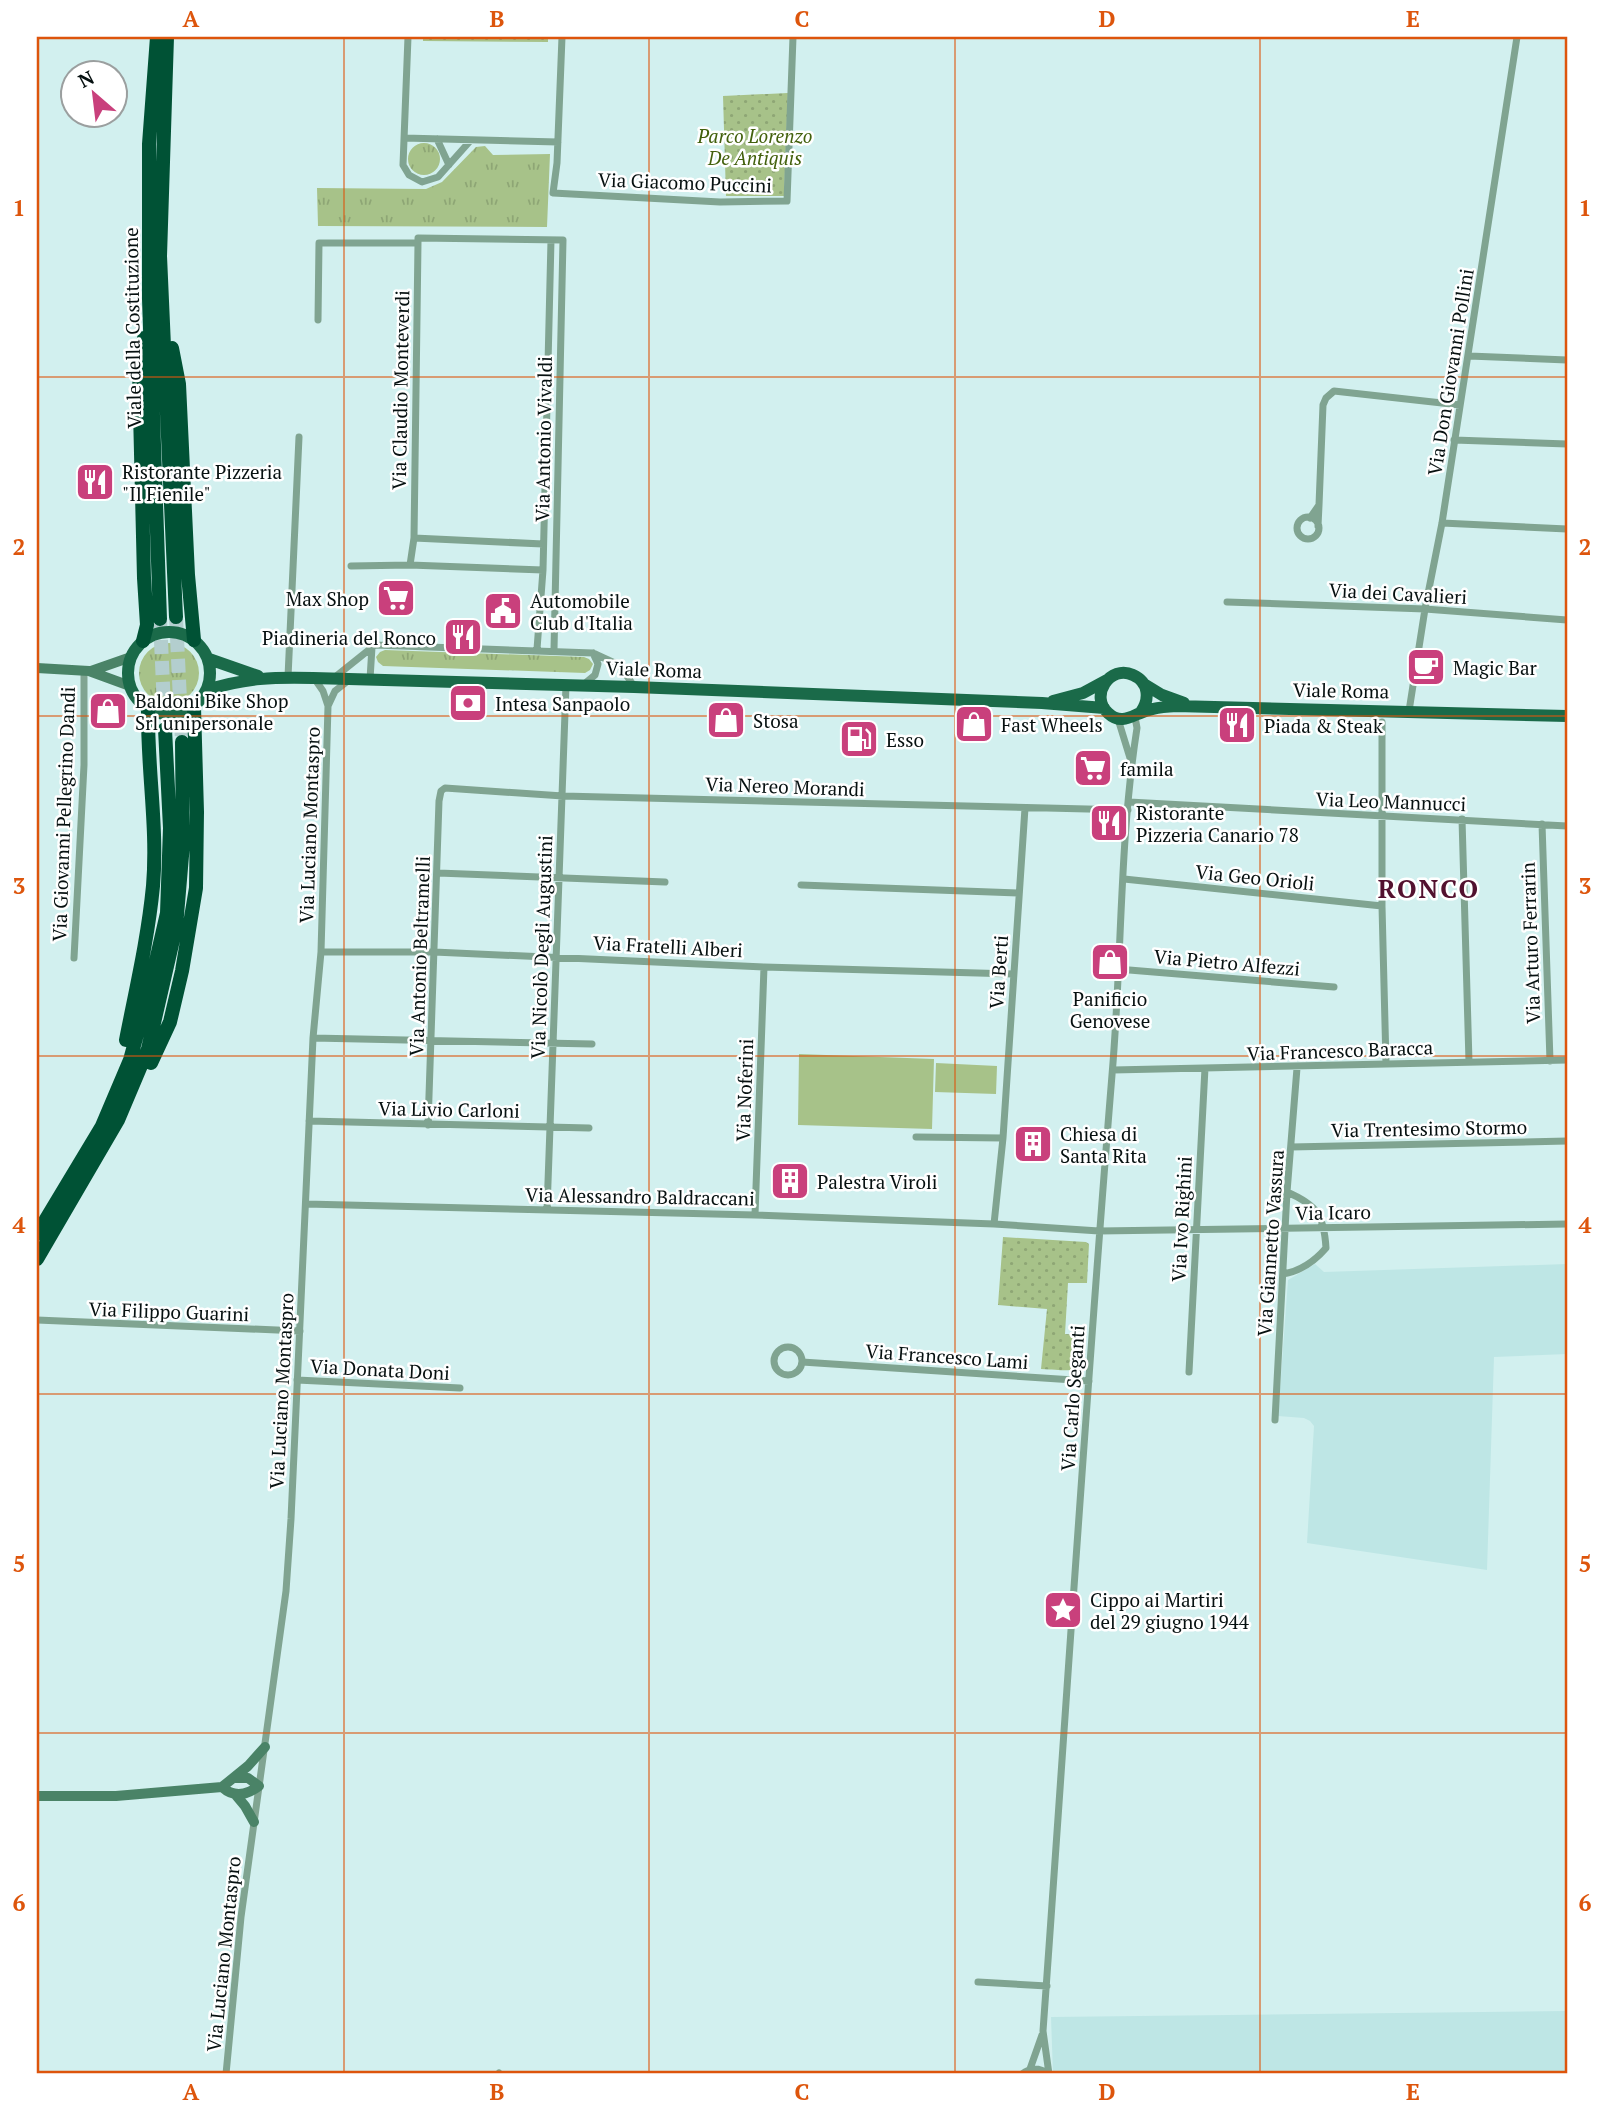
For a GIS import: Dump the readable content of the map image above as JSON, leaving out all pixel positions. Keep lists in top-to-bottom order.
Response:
{
  "streets": {
    "highway": ["Viale della Costituzione"],
    "main road": ["Viale Roma"],
    "street": [
      "Via Giacomo Puccini",
      "Via Don Giovanni Pollini",
      "Via Claudio Monteverdi",
      "Via Antonio Vivaldi",
      "Via dei Cavalieri",
      "Via Nereo Morandi",
      "Via Leo Mannucci",
      "Via Giovanni Pellegrino Dandi",
      "Via Luciano Montaspro",
      "Via Geo Orioli",
      "Via Arturo Ferrarin",
      "Via Fratelli Alberi",
      "Via Nicolò Degli Augustini",
      "Via Antonio Beltramelli",
      "Via Pietro Alfezzi",
      "Via Berti",
      "Via Francesco Baracca",
      "Via Noferini",
      "Via Livio Carloni",
      "Via Trentesimo Stormo",
      "Via Alessandro Baldraccani",
      "Via Icaro",
      "Via Ivo Righini",
      "Via Giannetto Vassura",
      "Via Filippo Guarini",
      "Via Francesco Lami",
      "Via Donata Doni",
      "Via Carlo Seganti"
    ]
  },
  "crossings": [
    ["Via Don Giovanni Pollini", "Via dei Cavalieri"],
    ["Via Don Giovanni Pollini", "Viale Roma"],
    ["Viale Roma", "Via Luciano Montaspro"],
    ["Viale Roma", "Via Nicolò Degli Augustini"],
    ["Viale Roma", "Via Carlo Seganti"],
    ["Via Nereo Morandi", "Via Leo Mannucci"],
    ["Via Nereo Morandi", "Via Nicolò Degli Augustini"],
    ["Via Nereo Morandi", "Via Antonio Beltramelli"],
    ["Via Nereo Morandi", "Via Berti"],
    ["Via Nereo Morandi", "Via Carlo Seganti"],
    ["Via Leo Mannucci", "Via Arturo Ferrarin"],
    ["Via Leo Mannucci", "Via Carlo Seganti"],
    ["Via Luciano Montaspro", "Via Fratelli Alberi"],
    ["Via Luciano Montaspro", "Via Livio Carloni"],
    ["Via Luciano Montaspro", "Via Alessandro Baldraccani"],
    ["Via Luciano Montaspro", "Via Filippo Guarini"],
    ["Via Luciano Montaspro", "Via Donata Doni"],
    ["Via Geo Orioli", "Via Carlo Seganti"],
    ["Via Arturo Ferrarin", "Via Francesco Baracca"],
    ["Via Fratelli Alberi", "Via Nicolò Degli Augustini"],
    ["Via Fratelli Alberi", "Via Antonio Beltramelli"],
    ["Via Fratelli Alberi", "Via Berti"],
    ["Via Fratelli Alberi", "Via Noferini"],
    ["Via Nicolò Degli Augustini", "Via Livio Carloni"],
    ["Via Nicolò Degli Augustini", "Via Alessandro Baldraccani"],
    ["Via Antonio Beltramelli", "Via Livio Carloni"],
    ["Via Pietro Alfezzi", "Via Carlo Seganti"],
    ["Via Berti", "Via Alessandro Baldraccani"],
    ["Via Francesco Baracca", "Via Ivo Righini"],
    ["Via Francesco Baracca", "Via Giannetto Vassura"],
    ["Via Francesco Baracca", "Via Carlo Seganti"],
    ["Via Noferini", "Via Alessandro Baldraccani"],
    ["Via Trentesimo Stormo", "Via Giannetto Vassura"],
    ["Via Alessandro Baldraccani", "Via Icaro"],
    ["Via Alessandro Baldraccani", "Via Carlo Seganti"],
    ["Via Icaro", "Via Ivo Righini"],
    ["Via Icaro", "Via Giannetto Vassura"],
    ["Via Icaro", "Via Carlo Seganti"],
    ["Via Francesco Lami", "Via Carlo Seganti"]
  ],
  "districts": ["RONCO"],
  "parks": ["Parco Lorenzo De Antiquis"],
  "places": {
    "restaurant": [
      "Ristorante Pizzeria \"Il Fienile\"",
      "Piadineria del Ronco",
      "Piada & Steak",
      "Ristorante Pizzeria Canario 78"
    ],
    "supermarket": ["Max Shop", "famila"],
    "public building": ["Automobile Club d'Italia"],
    "cafe": ["Magic Bar"],
    "bank": ["Intesa Sanpaolo"],
    "shop": [
      "Baldoni Bike Shop Srl unipersonale",
      "Stosa",
      "Fast Wheels",
      "Panificio Genovese"
    ],
    "fuel station": ["Esso"],
    "building": ["Chiesa di Santa Rita", "Palestra Viroli"],
    "place": ["Cippo ai Martiri del 29 giugno 1944"]
  },
  "north": "top left",
  "grid": {
    "columns": [
      "A",
      "B",
      "C",
      "D",
      "E"
    ],
    "rows": [
      "1",
      "2",
      "3",
      "4",
      "5",
      "6"
    ]
  }
}
